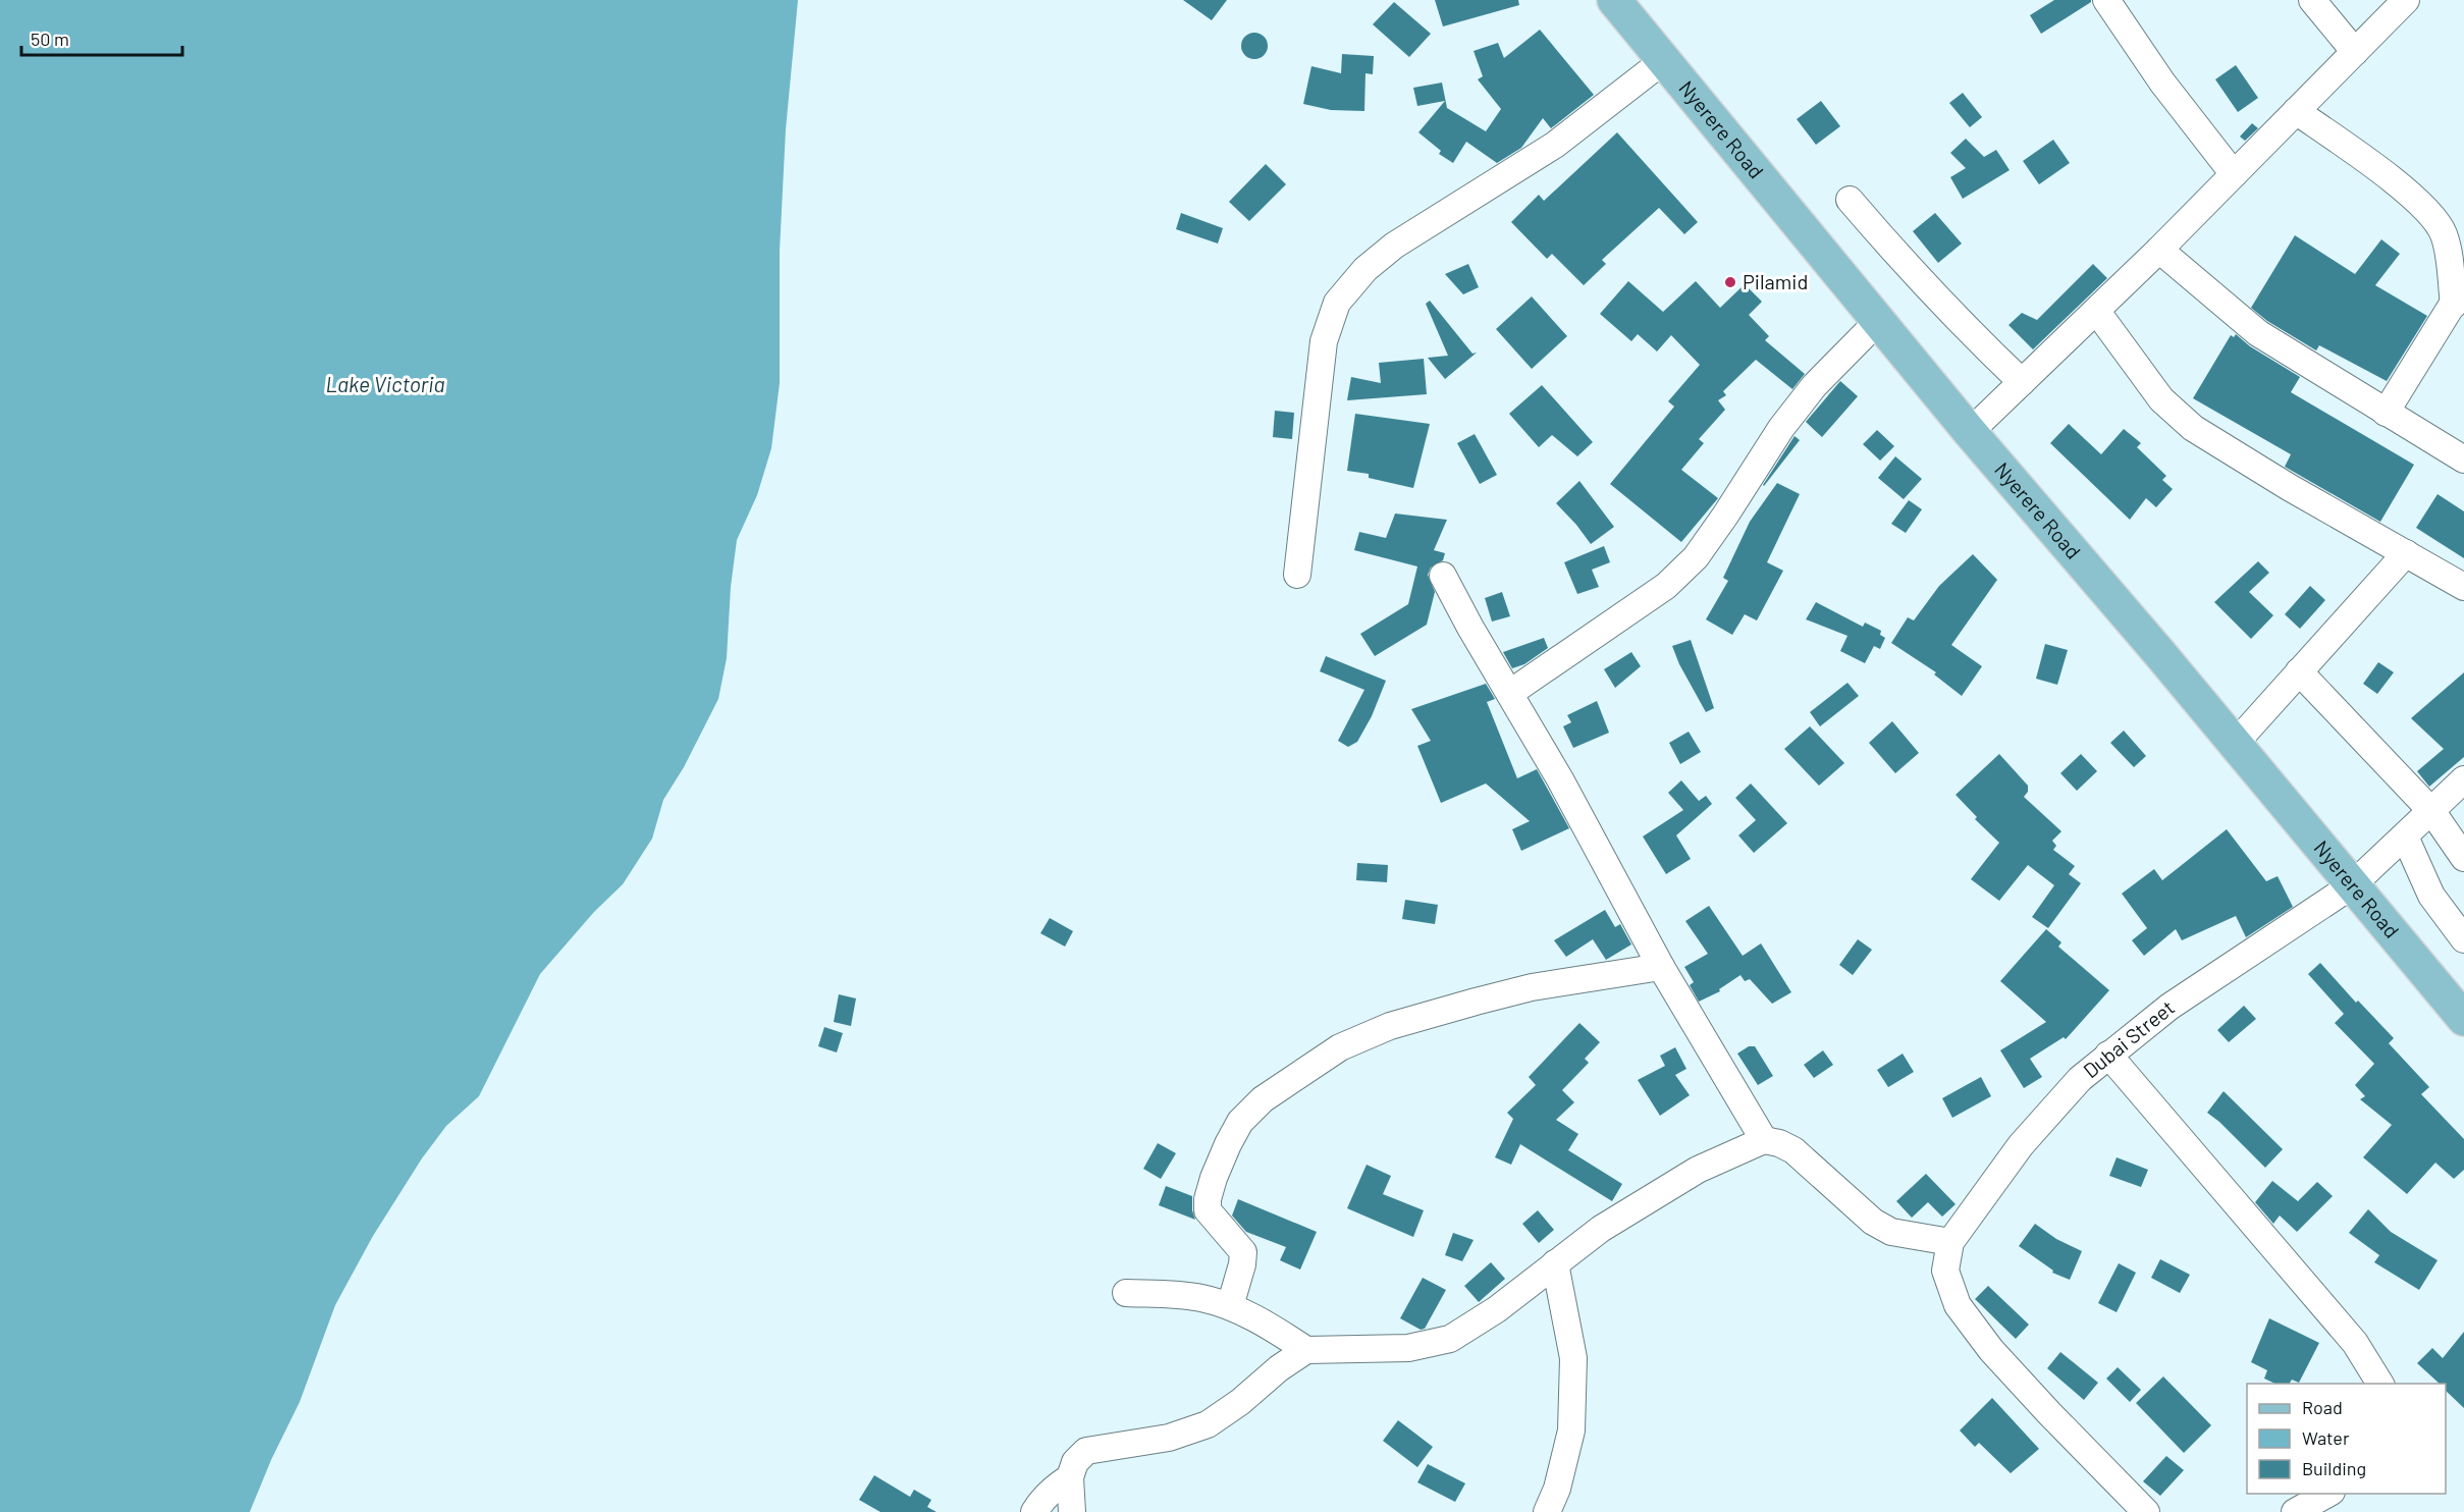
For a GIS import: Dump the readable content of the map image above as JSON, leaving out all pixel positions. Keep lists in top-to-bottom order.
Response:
{
  "streets": {
    "main road": ["Nyerere Road"],
    "street": ["Dubai Street"]
  },
  "crossings": [
    ["Nyerere Road", "Dubai Street"]
  ],
  "water": ["Lake Victoria"],
  "places": ["Pilamid"],
  "legend": ["Road", "Water", "Building"],
  "scale_bar": "50 m"
}
